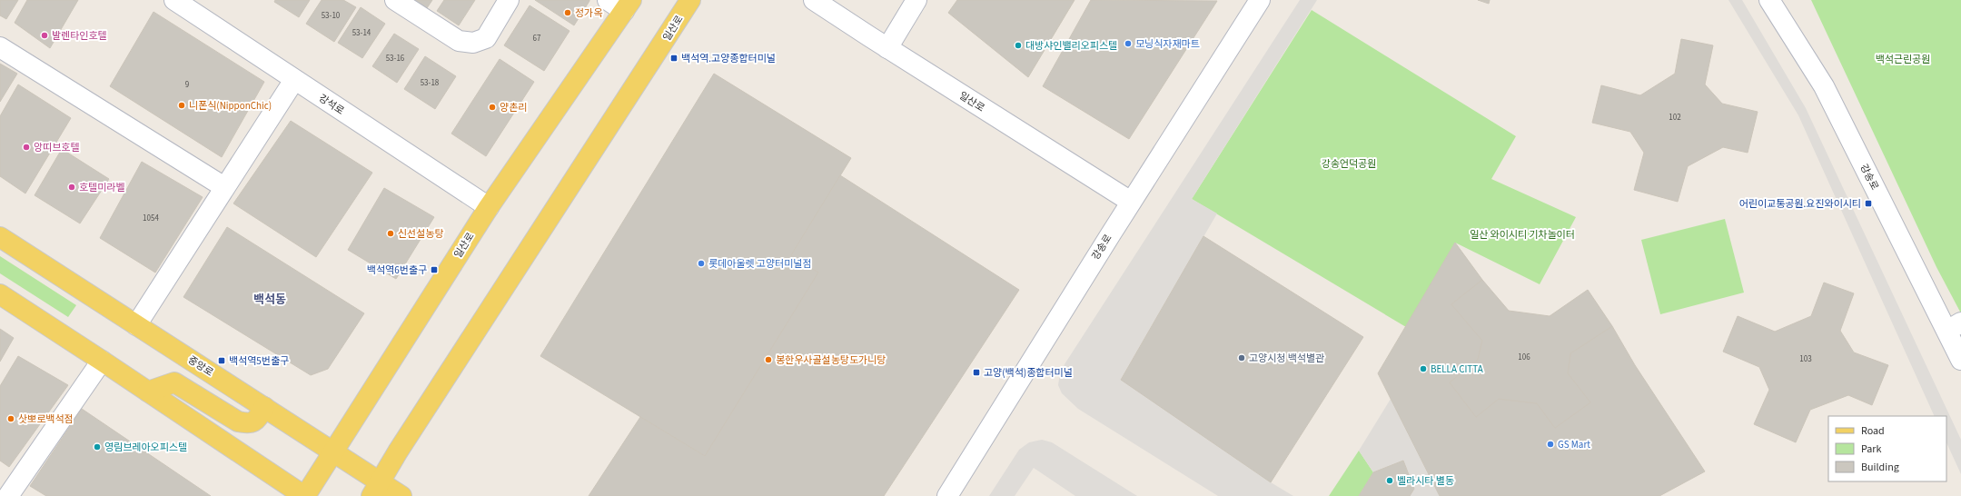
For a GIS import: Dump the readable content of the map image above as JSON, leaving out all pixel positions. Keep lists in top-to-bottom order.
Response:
{
  "streets": {
    "main road": ["일산로", "중앙로"],
    "street": ["강석로", "강송로"]
  },
  "crossings": [
    ["일산로", "강석로"],
    ["일산로", "강송로"],
    ["일산로", "중앙로"]
  ],
  "districts": ["백석동"],
  "parks": ["백석근린공원", "강송언덕공원", "일산 와이시티 기차놀이터"],
  "places": {
    "other": [
      "정가옥",
      "발렌타인호텔",
      "모닝식자재마트",
      "대방샤인밸리오피스텔",
      "니폰식(NipponChic)",
      "양촌리",
      "앙띠브호텔",
      "호텔미라벨",
      "신선설농탕",
      "롯데아울렛 고양터미널점",
      "고양시청 백석별관",
      "봉한우사골설농탕도가니탕",
      "BELLA CITTA",
      "삿뽀로백석점",
      "GS Mart",
      "영림브레아오피스텔",
      "벨라시타 별동"
    ],
    "transit": [
      "백석역.고양종합터미널",
      "어린이교통공원.요진와이시티",
      "백석역6번출구",
      "백석역5번출구",
      "고양(백석)종합터미널"
    ]
  },
  "house_numbers": [
    "53-10",
    "53-14",
    "67",
    "53-16",
    "53-18",
    "9",
    "102",
    "1054",
    "106",
    "103"
  ],
  "legend": ["Road", "Park", "Building"]
}
